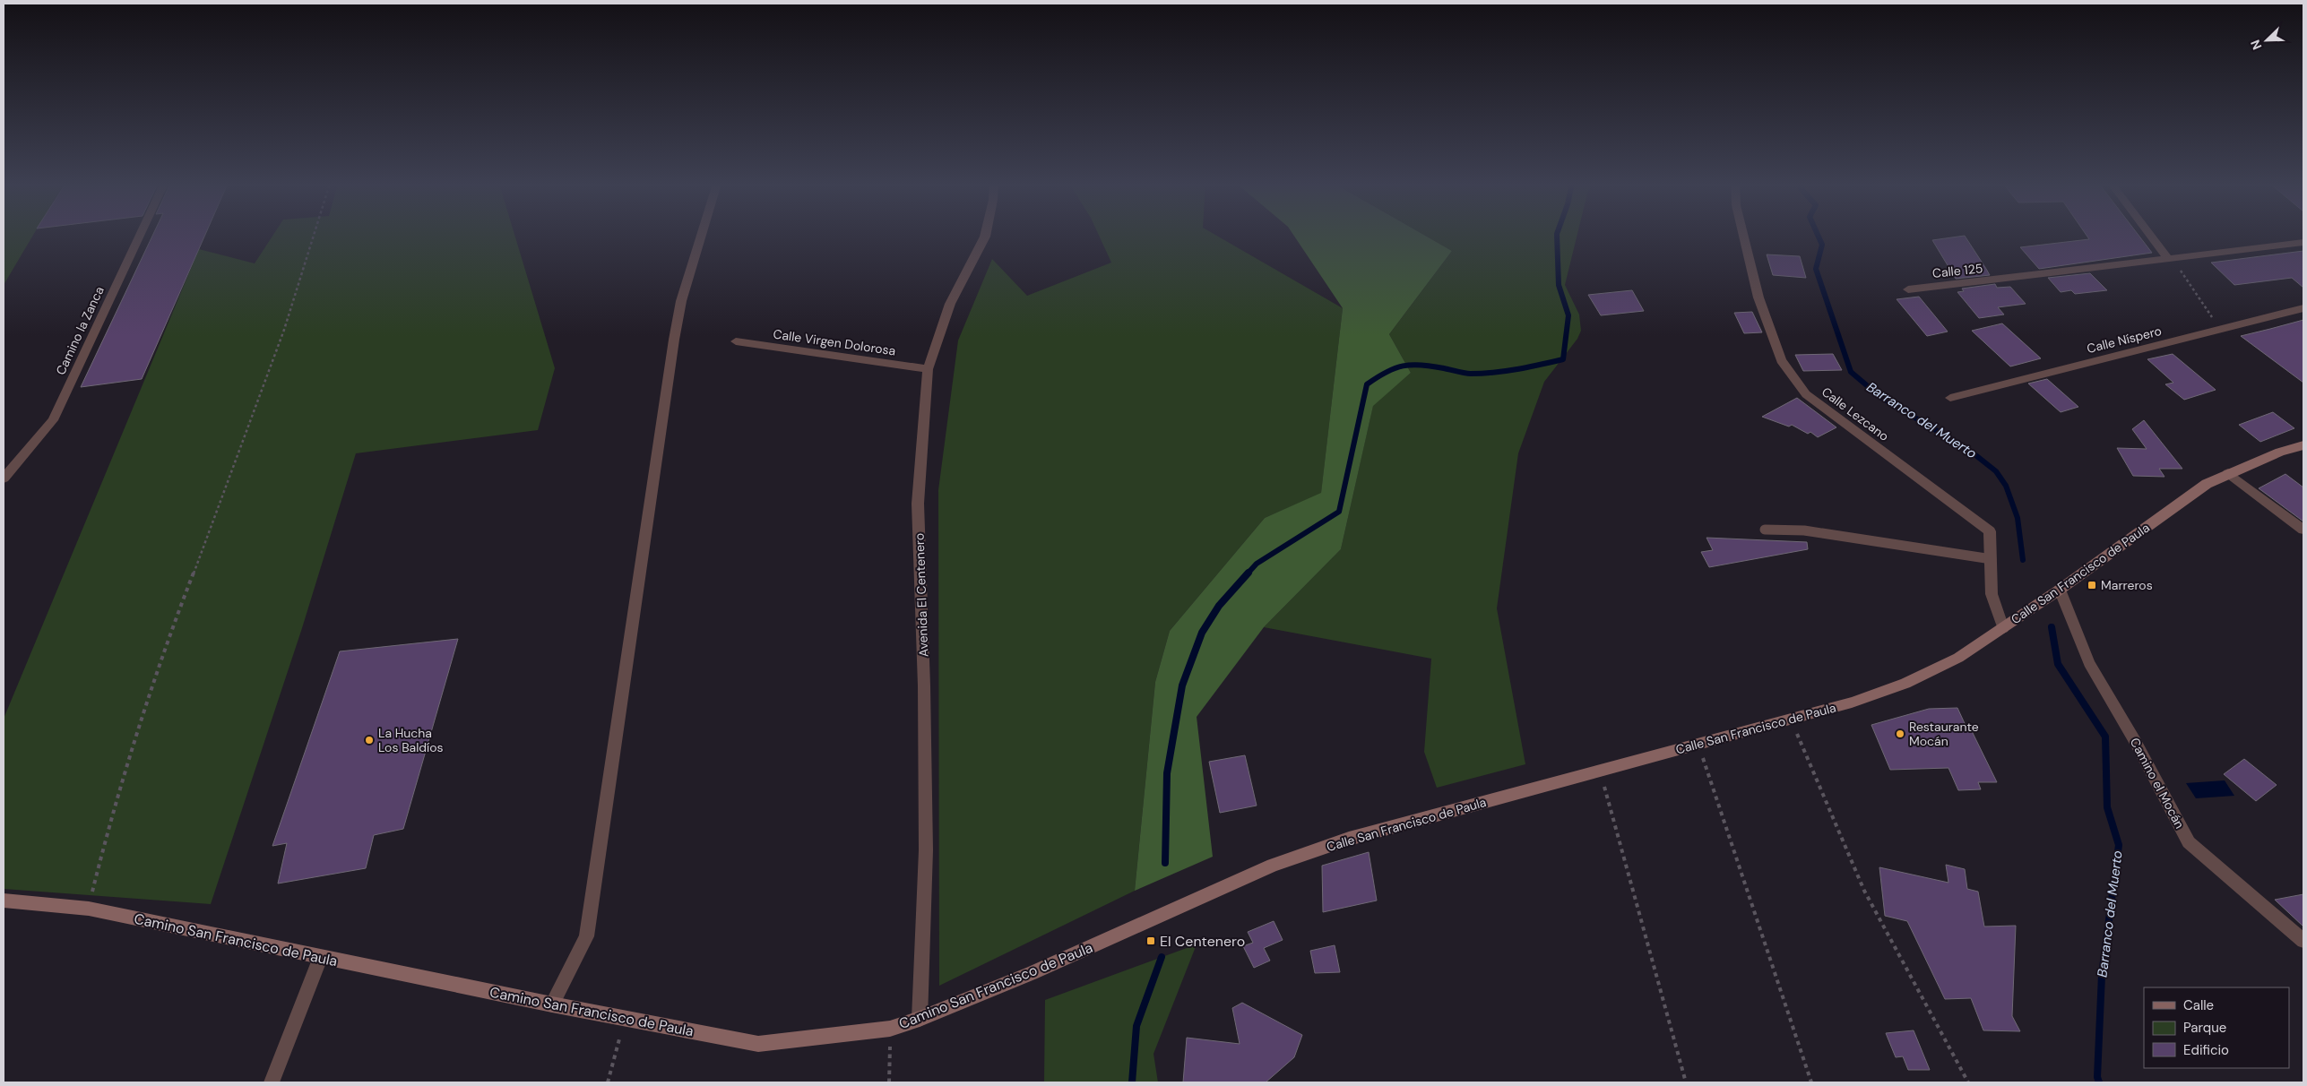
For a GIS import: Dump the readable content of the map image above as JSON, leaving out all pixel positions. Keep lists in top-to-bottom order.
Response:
{
  "streets": {
    "main road": ["Calle San Francisco de Paula", "Camino San Francisco de Paula"],
    "street": [
      "Calle 125",
      "Camino la Zanca",
      "Calle Níspero",
      "Calle Virgen Dolorosa",
      "Calle Lezcano",
      "Avenida El Centenero",
      "Camino el Mocán"
    ]
  },
  "crossings": [
    ["Calle Virgen Dolorosa", "Avenida El Centenero"],
    ["Calle Lezcano", "Calle San Francisco de Paula"],
    ["Calle San Francisco de Paula", "Camino el Mocán"],
    ["Calle San Francisco de Paula", "Camino San Francisco de Paula"],
    ["Avenida El Centenero", "Camino San Francisco de Paula"]
  ],
  "water": ["Barranco del Muerto"],
  "places": {
    "transit": ["Marreros", "El Centenero"],
    "other": ["Restaurante Mocán", "La Hucha Los Baldíos"]
  },
  "legend": ["Calle", "Parque", "Edificio"],
  "north": "bottom left"
}
